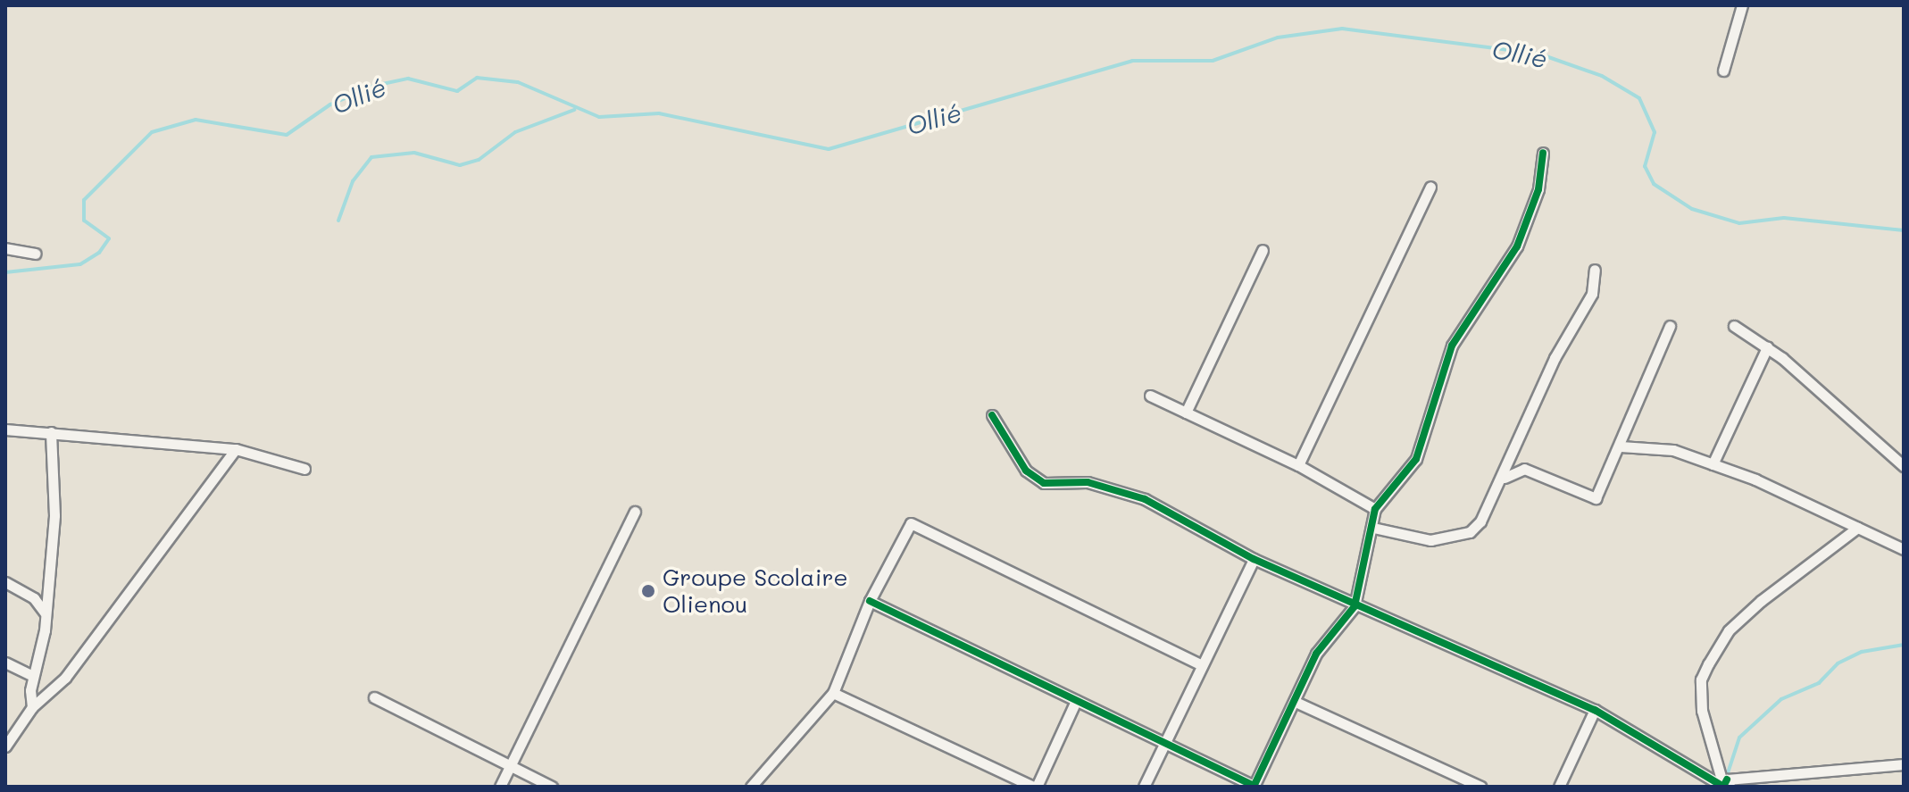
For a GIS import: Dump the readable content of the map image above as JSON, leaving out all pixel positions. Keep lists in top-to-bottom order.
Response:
{
  "water": ["Ollié"],
  "places": ["Groupe Scolaire Olienou"]
}
